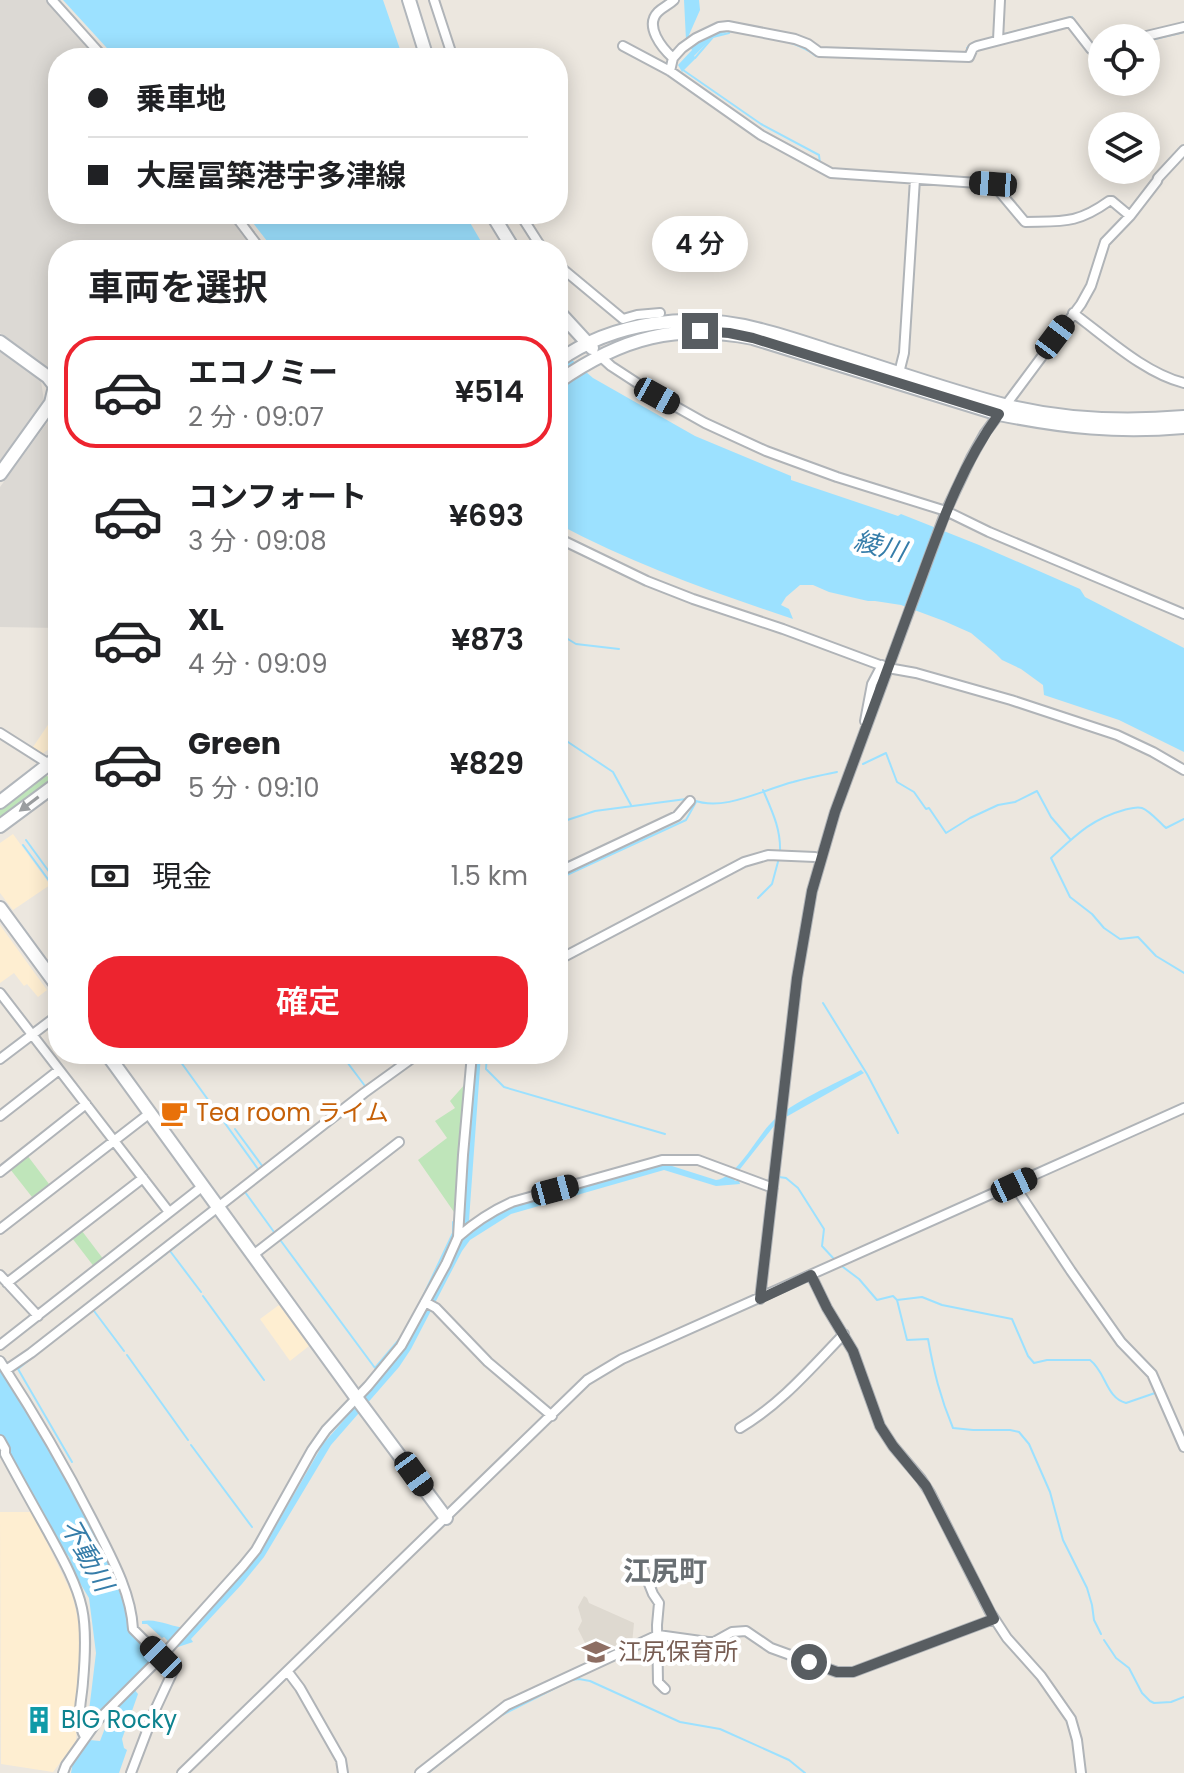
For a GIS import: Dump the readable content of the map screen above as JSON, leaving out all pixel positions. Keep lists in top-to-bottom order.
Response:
{
  "districts": ["江尻町"],
  "water": ["綾川", "不動川"],
  "places": {
    "cafe": ["Tea room ライム"],
    "school or university": ["江尻保育所"],
    "building": ["BIG Rocky"]
  },
  "page": {
    "banner": ["乗車地", "大屋冨築港宇多津線"],
    "bubble": "4 分",
    "heading": "車両を選択",
    "list": [
      {
        "name": "エコノミー",
        "note": "2 分 · 09:07",
        "value": "¥514"
      },
      {
        "name": "コンフォート",
        "note": "3 分 · 09:08",
        "value": "¥693"
      },
      {
        "name": "XL",
        "note": "4 分 · 09:09",
        "value": "¥873"
      },
      {
        "name": "Green",
        "note": "5 分 · 09:10",
        "value": "¥829"
      }
    ],
    "pay": ["現金", "1.5 km"],
    "buttons": "確定"
  }
}
